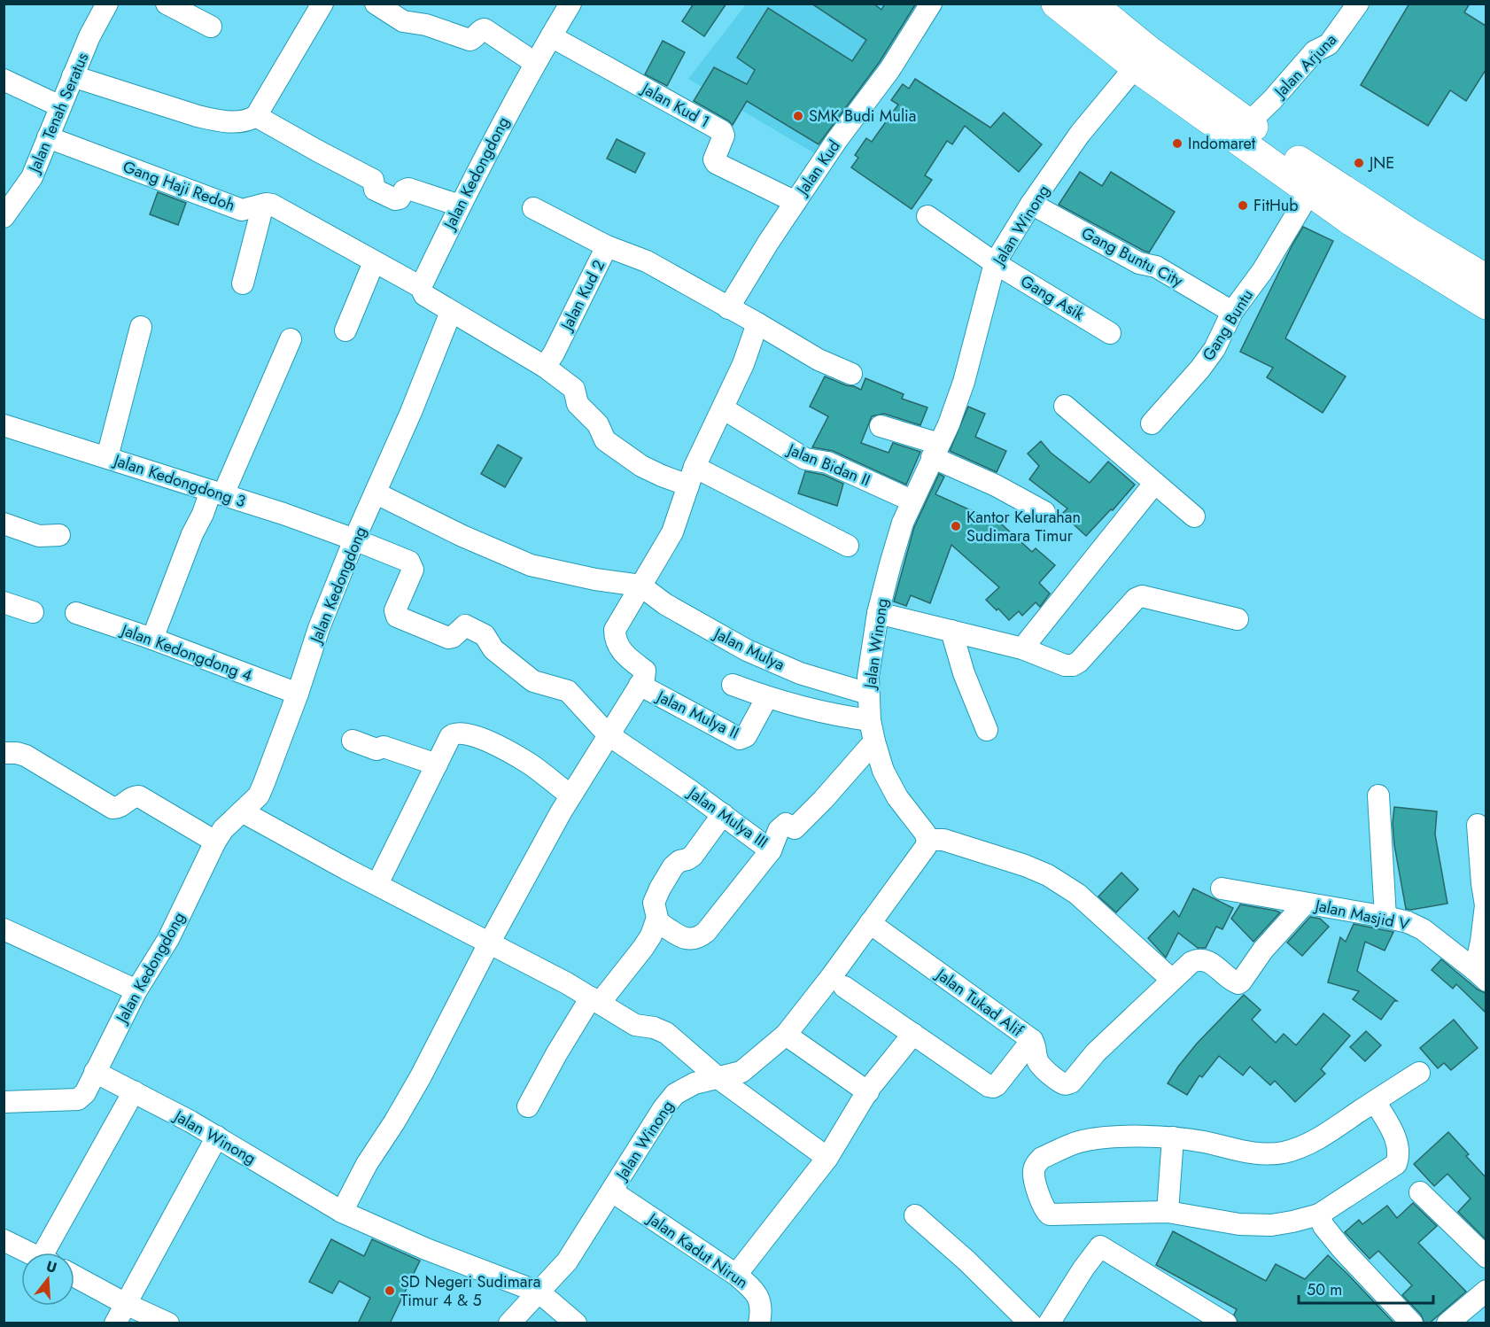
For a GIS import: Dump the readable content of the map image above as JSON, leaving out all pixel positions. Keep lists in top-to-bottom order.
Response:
{
  "streets": {
    "street": [
      "Jalan Arjuna",
      "Jalan Kud 1",
      "Jalan Tenah Seratus",
      "Jalan Kud",
      "Jalan Kedongdong",
      "Gang Haji Redoh",
      "Jalan Winong",
      "Gang Buntu City",
      "Jalan Kud 2",
      "Gang Asik",
      "Gang Buntu",
      "Jalan Bidan II",
      "Jalan Kedongdong 3",
      "Jalan Mulya",
      "Jalan Kedongdong 4",
      "Jalan Mulya II",
      "Jalan Mulya III",
      "Jalan Masjid V",
      "Jalan Tukad Alif",
      "Jalan Kadut Nirun"
    ]
  },
  "crossings": [
    ["Jalan Kud 1", "Jalan Kud"],
    ["Jalan Kud 1", "Jalan Kedongdong"],
    ["Jalan Tenah Seratus", "Gang Haji Redoh"],
    ["Jalan Kud", "Jalan Kud 2"],
    ["Jalan Kedongdong", "Gang Haji Redoh"],
    ["Jalan Kedongdong", "Jalan Winong"],
    ["Jalan Kedongdong", "Jalan Kedongdong 3"],
    ["Jalan Kedongdong", "Jalan Kedongdong 4"],
    ["Jalan Winong", "Gang Buntu City"],
    ["Jalan Winong", "Gang Asik"],
    ["Jalan Winong", "Jalan Bidan II"],
    ["Jalan Winong", "Jalan Mulya"],
    ["Jalan Winong", "Jalan Mulya III"],
    ["Jalan Winong", "Jalan Tukad Alif"],
    ["Jalan Winong", "Jalan Kadut Nirun"],
    ["Gang Buntu City", "Gang Buntu"],
    ["Jalan Kedongdong 3", "Jalan Mulya III"],
    ["Jalan Masjid V", "Jalan Tukad Alif"]
  ],
  "places": [
    "SMK Budi Mulia",
    "Indomaret",
    "JNE",
    "FitHub",
    "Kantor Kelurahan Sudimara Timur",
    "SD Negeri Sudimara Timur 4 & 5"
  ],
  "scale_bar": "50 m",
  "north": "top"
}
